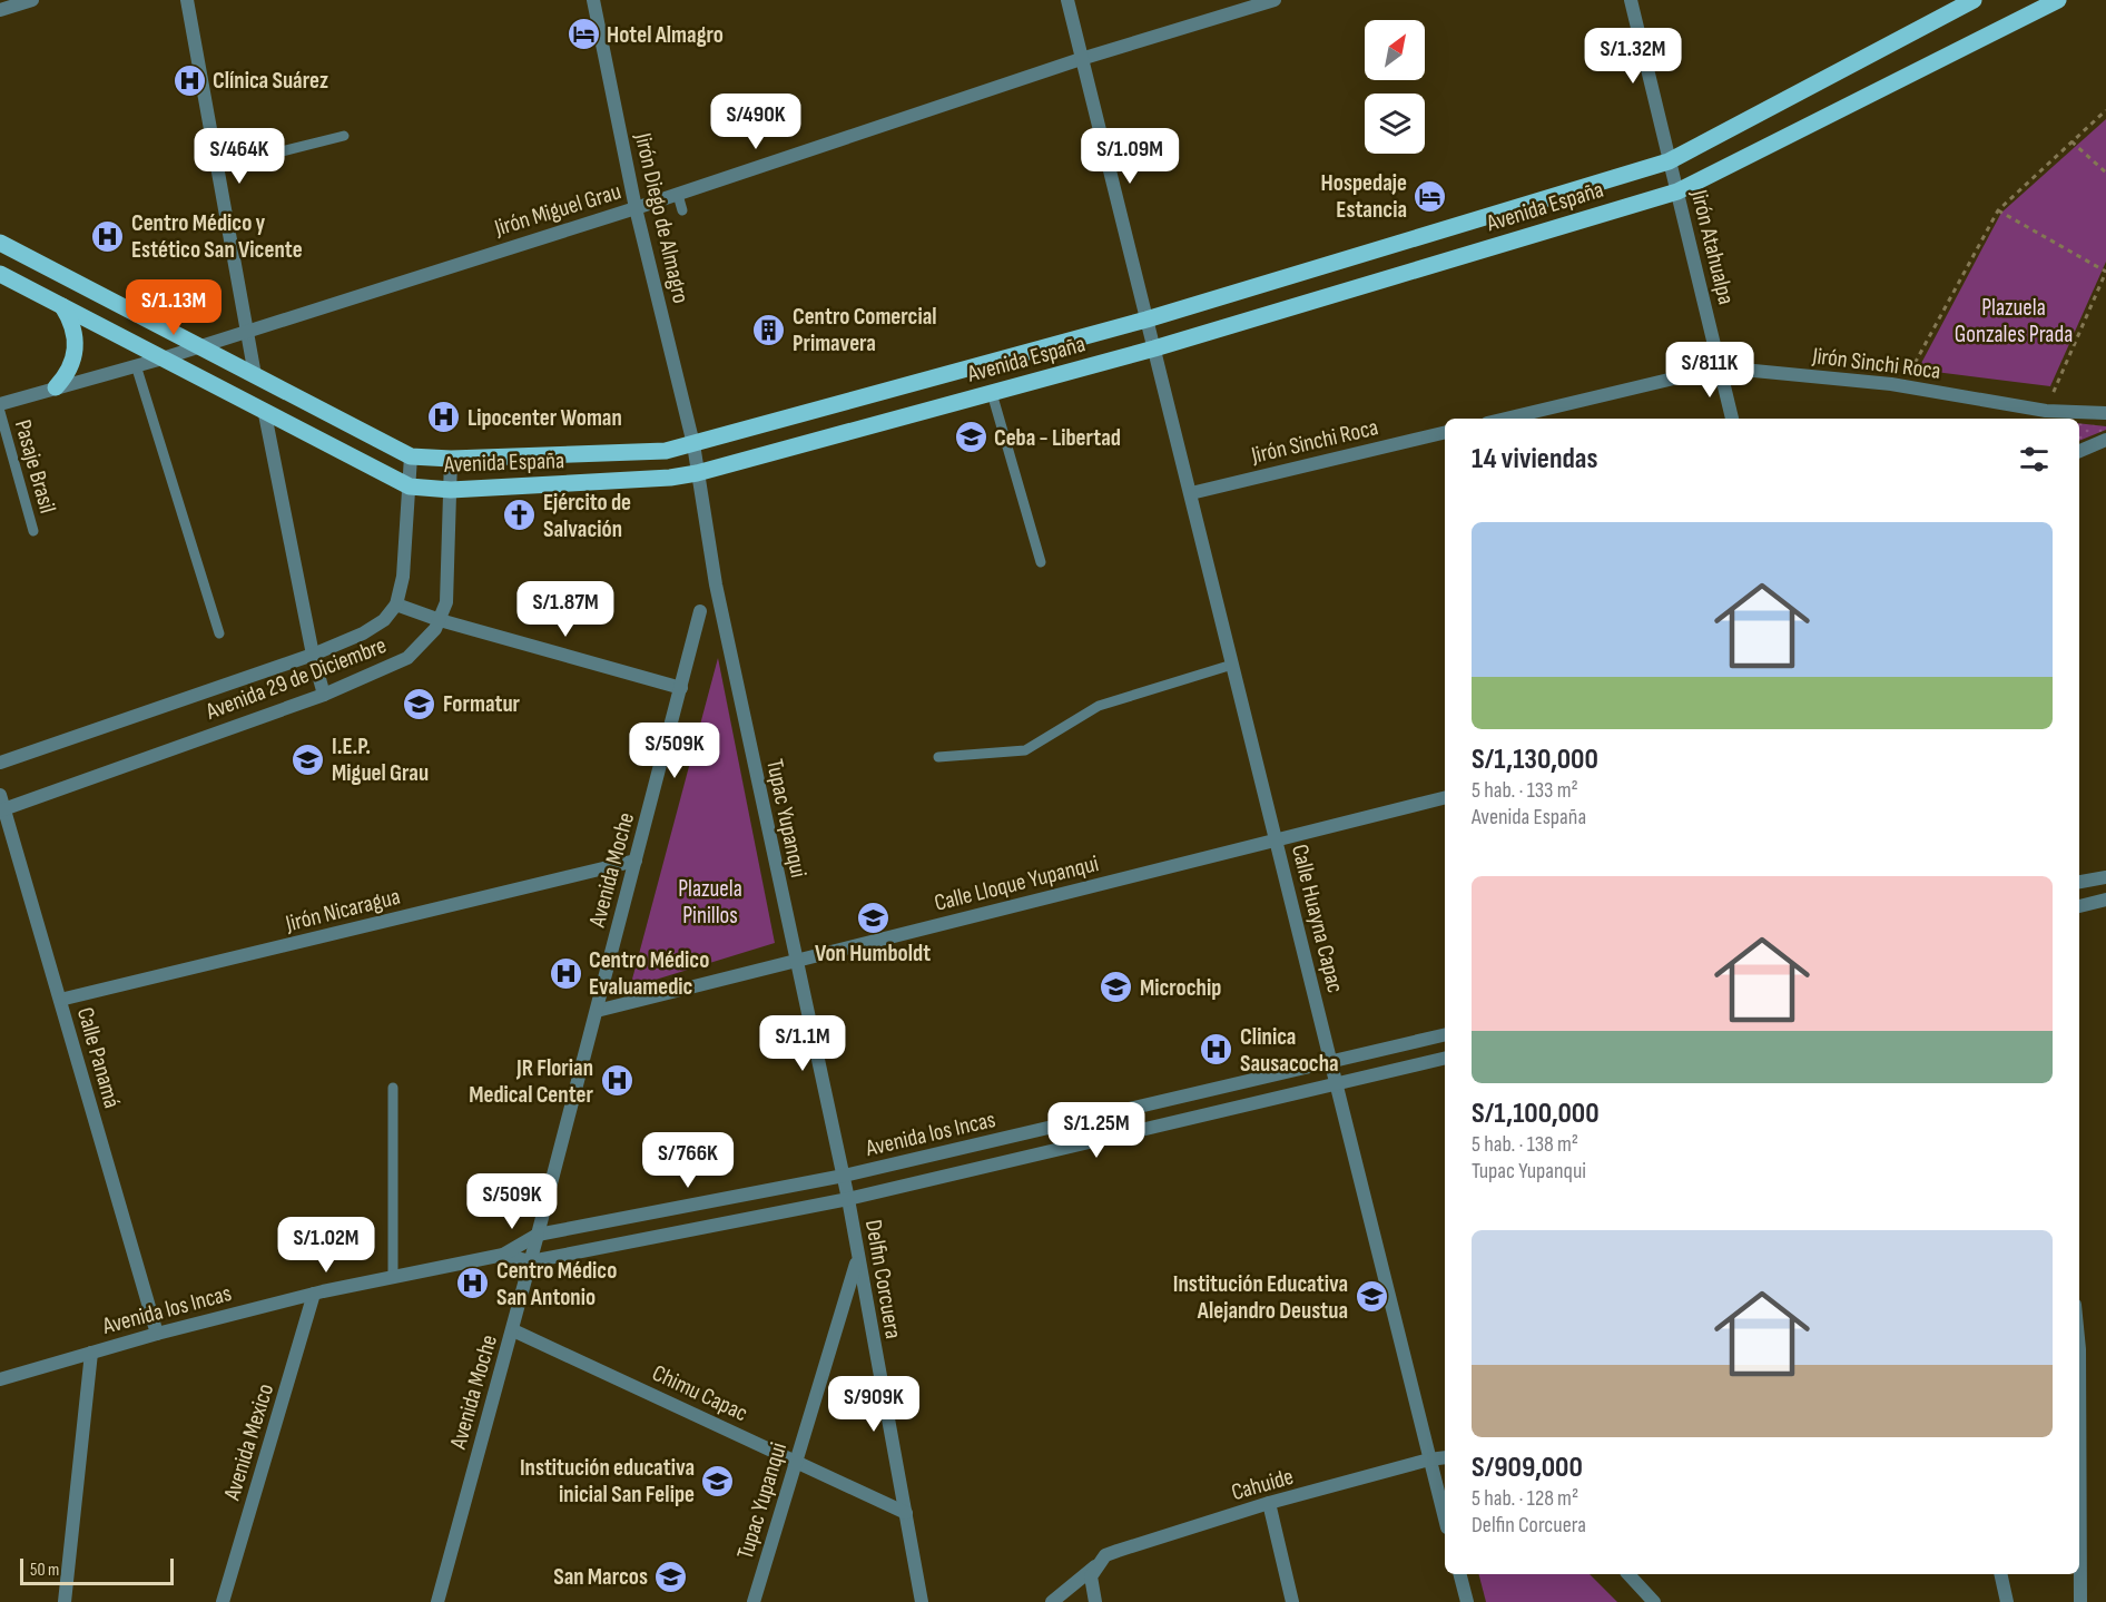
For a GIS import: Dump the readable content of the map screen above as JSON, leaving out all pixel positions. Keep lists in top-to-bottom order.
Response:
{
  "streets": {
    "main road": ["Avenida España"],
    "street": [
      "Jirón Miguel Grau",
      "Jirón Diego de Almagro",
      "Jirón Atahualpa",
      "Jirón Sinchi Roca",
      "Avenida 29 de Diciembre",
      "Tupac Yupanqui",
      "Avenida Moche",
      "Calle Lloque Yupanqui",
      "Jirón Nicaragua",
      "Calle Huayna Capac",
      "Calle Panamá",
      "Avenida los Incas",
      "Delfin Corcuera",
      "Chimu Capac",
      "Avenida Mexico",
      "Cahuide"
    ],
    "lane": ["Pasaje Brasil"]
  },
  "crossings": [
    ["Avenida España", "Jirón Miguel Grau"],
    ["Avenida España", "Jirón Diego de Almagro"],
    ["Avenida España", "Jirón Atahualpa"],
    ["Avenida España", "Avenida 29 de Diciembre"],
    ["Avenida España", "Tupac Yupanqui"],
    ["Avenida España", "Calle Huayna Capac"],
    ["Jirón Miguel Grau", "Jirón Diego de Almagro"],
    ["Jirón Miguel Grau", "Calle Huayna Capac"],
    ["Jirón Diego de Almagro", "Tupac Yupanqui"],
    ["Jirón Atahualpa", "Jirón Sinchi Roca"],
    ["Jirón Sinchi Roca", "Calle Huayna Capac"],
    ["Avenida 29 de Diciembre", "Calle Panamá"],
    ["Tupac Yupanqui", "Calle Lloque Yupanqui"],
    ["Tupac Yupanqui", "Avenida los Incas"],
    ["Tupac Yupanqui", "Delfin Corcuera"],
    ["Tupac Yupanqui", "Chimu Capac"],
    ["Avenida Moche", "Calle Lloque Yupanqui"],
    ["Avenida Moche", "Jirón Nicaragua"],
    ["Avenida Moche", "Avenida los Incas"],
    ["Avenida Moche", "Chimu Capac"],
    ["Calle Lloque Yupanqui", "Calle Huayna Capac"],
    ["Jirón Nicaragua", "Calle Panamá"],
    ["Calle Huayna Capac", "Avenida los Incas"],
    ["Calle Huayna Capac", "Cahuide"],
    ["Calle Panamá", "Avenida los Incas"],
    ["Avenida los Incas", "Delfin Corcuera"],
    ["Avenida los Incas", "Avenida Mexico"],
    ["Delfin Corcuera", "Chimu Capac"]
  ],
  "parks": ["Plazuela Gonzales Prada", "Plazuela Pinillos"],
  "places": {
    "hotel": ["Hotel Almagro", "Hospedaje Estancia"],
    "hospital": [
      "Clínica Suárez",
      "Centro Médico y Estético San Vicente",
      "Lipocenter Woman",
      "Centro Médico Evaluamedic",
      "Clinica Sausacocha",
      "JR Florian Medical Center",
      "Centro Médico San Antonio"
    ],
    "building": ["Centro Comercial Primavera"],
    "school or university": [
      "Ceba - Libertad",
      "Formatur",
      "I.E.P. Miguel Grau",
      "Von Humboldt",
      "Microchip",
      "Institución Educativa Alejandro Deustua",
      "Institución educativa inicial San Felipe",
      "San Marcos"
    ],
    "church": ["Ejército de Salvación"]
  },
  "scale_bar": "50 m",
  "north": "top right",
  "page": {
    "price": [
      "S/1.32M",
      "S/490K",
      "S/464K",
      "S/1.09M",
      "S/1.13M",
      "S/811K",
      "S/1.87M",
      "S/509K",
      "S/1.1M",
      "S/1.25M",
      "S/766K",
      "S/509K",
      "S/1.02M",
      "S/909K"
    ],
    "heading": "14 viviendas",
    "list": [
      {
        "name": "S/1,130,000",
        "note": "5 hab. · 133 m² · Avenida España"
      },
      {
        "name": "S/1,100,000",
        "note": "5 hab. · 138 m² · Tupac Yupanqui"
      },
      {
        "name": "S/909,000",
        "note": "5 hab. · 128 m² · Delfin Corcuera"
      }
    ],
    "scale": "50 m"
  }
}
